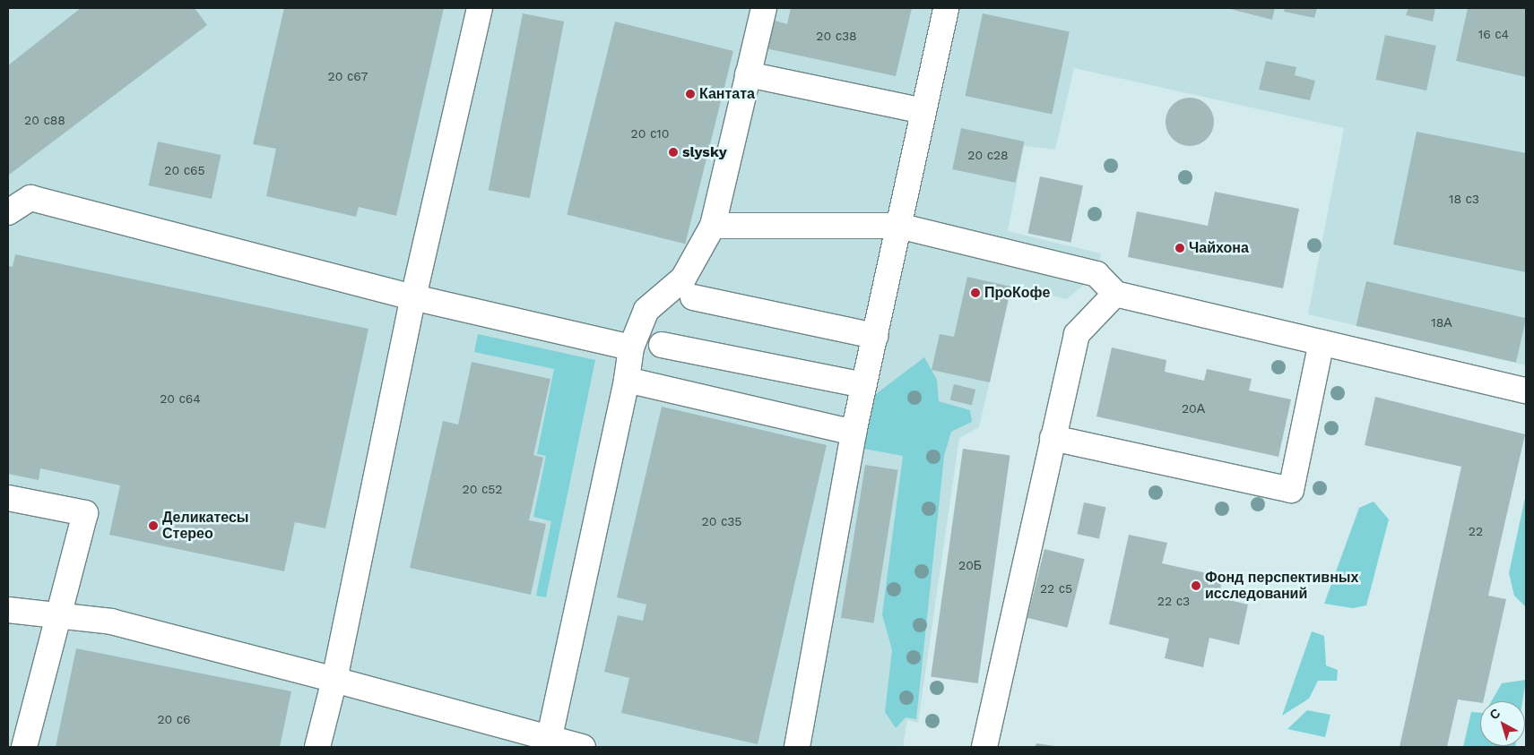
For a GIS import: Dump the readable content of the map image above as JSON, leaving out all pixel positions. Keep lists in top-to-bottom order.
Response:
{
  "places": [
    "Кантата",
    "slysky",
    "Чайхона",
    "ПроКофе",
    "Деликатесы Стерео",
    "Фонд перспективных исследований"
  ],
  "house_numbers": [
    "16 с4",
    "20 с38",
    "20 с67",
    "20 с88",
    "20 с10",
    "20 с28",
    "20 с65",
    "18 с3",
    "18А",
    "20 с64",
    "20А",
    "20 с52",
    "20 с35",
    "22",
    "20Б",
    "22 с5",
    "22 с3",
    "20 с6"
  ],
  "north": "top left"
}
